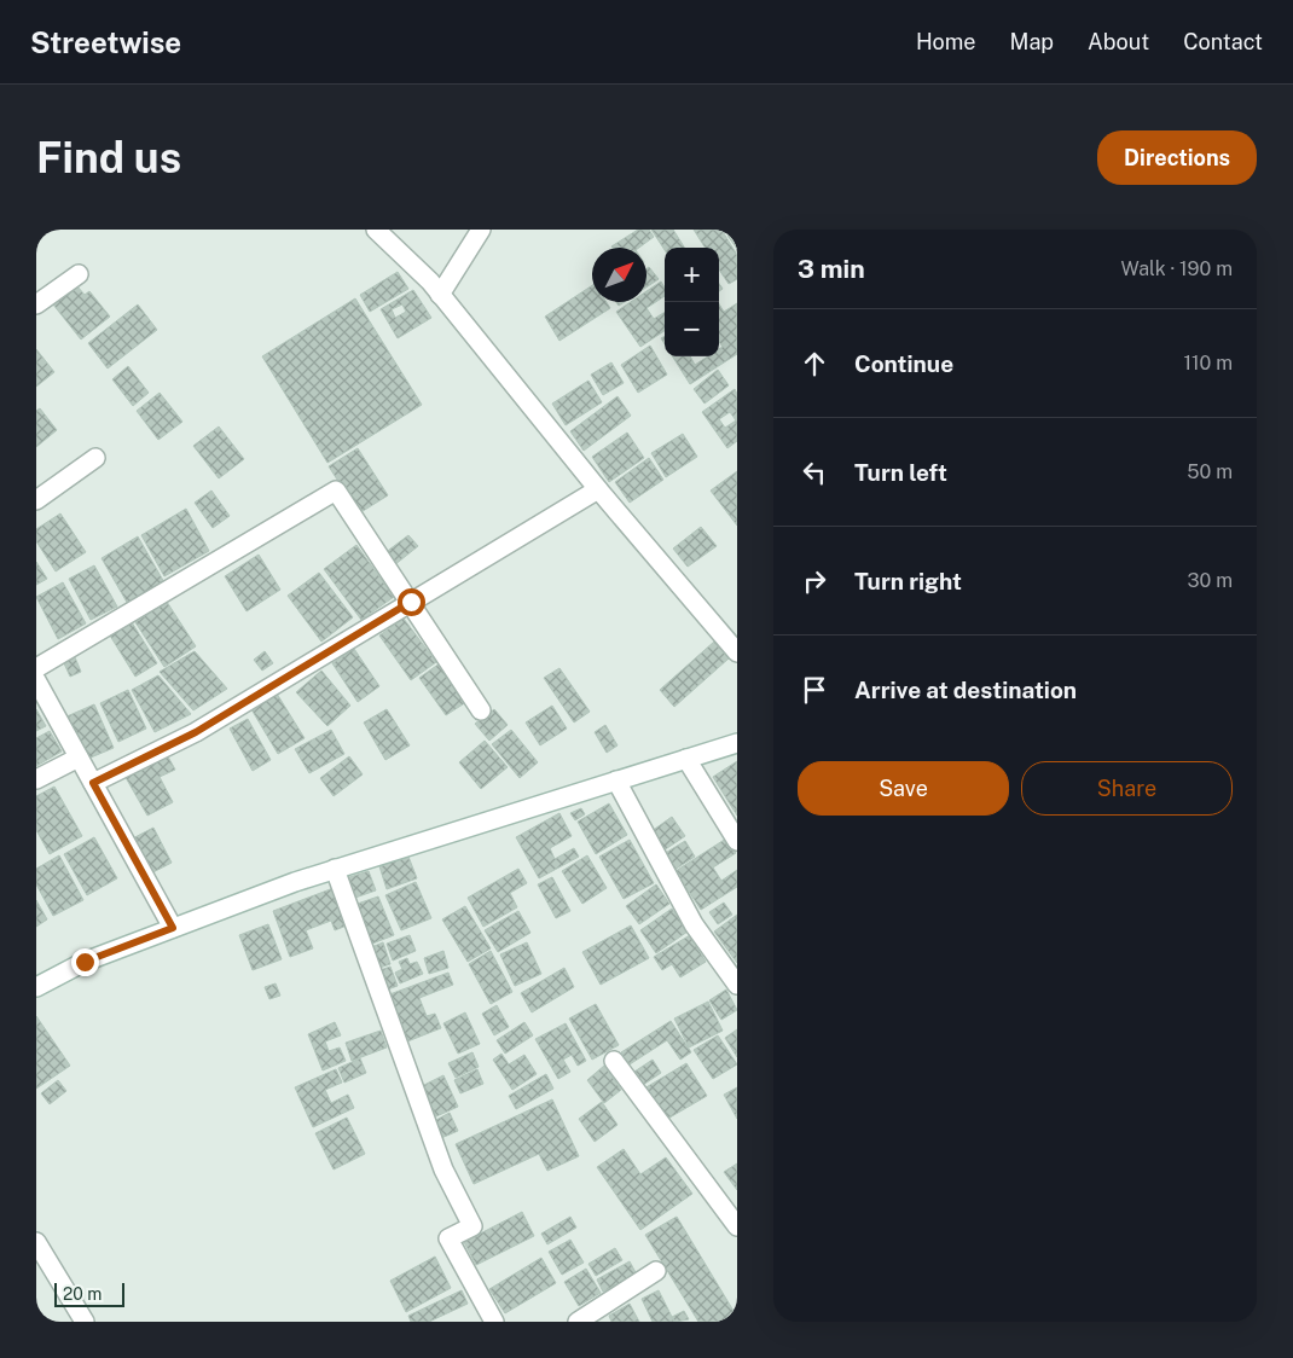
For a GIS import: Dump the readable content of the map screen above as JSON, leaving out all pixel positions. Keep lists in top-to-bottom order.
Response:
{
  "scale_bar": "20 m",
  "north": "top right",
  "page": {
    "header": "Streetwise",
    "nav": [
      "Home",
      "Map",
      "About",
      "Contact"
    ],
    "buttons": [
      "Directions",
      ["Save", "Share"]
    ],
    "title": "Find us",
    "heading": ["3 min", "Walk · 190 m"],
    "map_buttons": ["+", "−"],
    "list": [
      ["Continue", "110 m"],
      ["Turn left", "50 m"],
      ["Turn right", "30 m"],
      "Arrive at destination"
    ],
    "scale": "20 m"
  }
}
